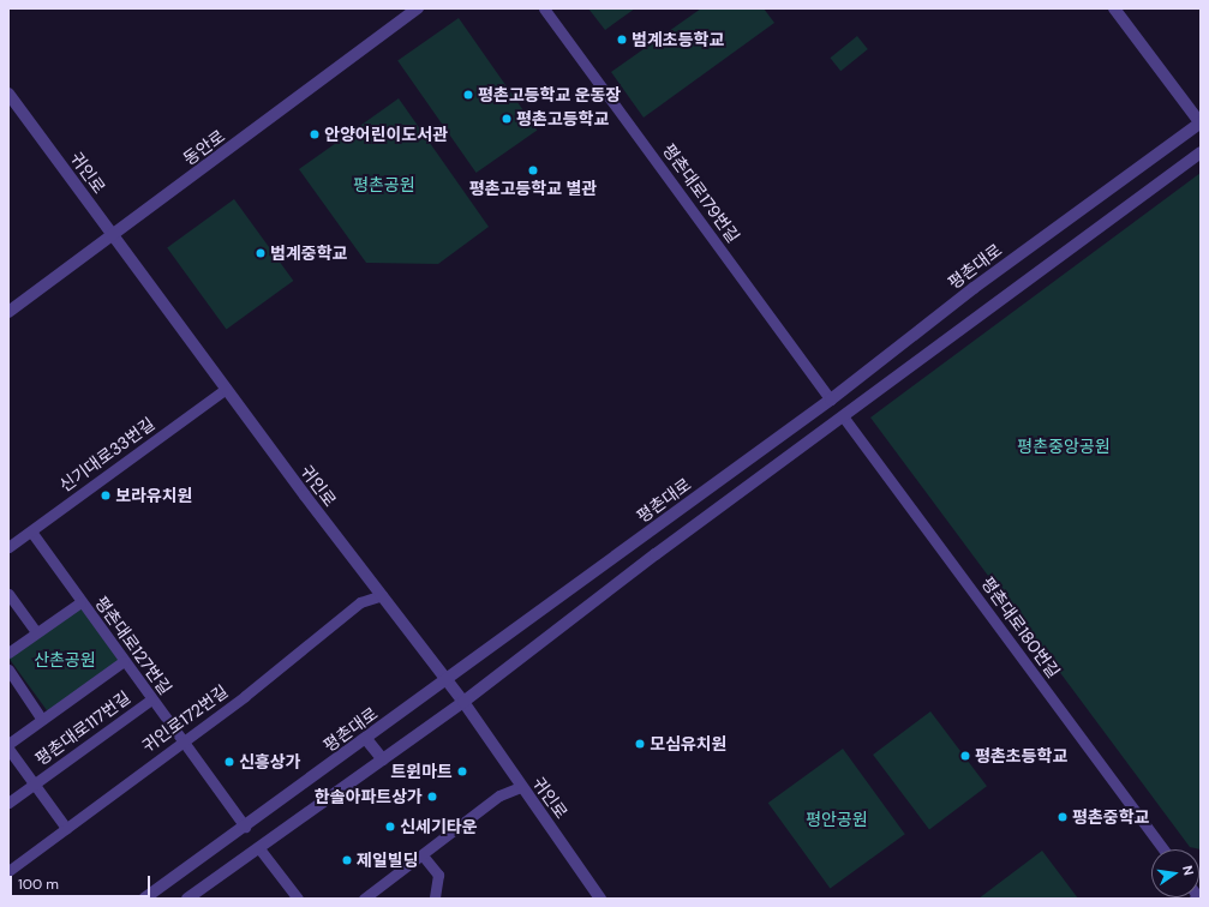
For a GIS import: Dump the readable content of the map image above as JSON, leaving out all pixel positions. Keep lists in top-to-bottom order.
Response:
{
  "streets": {
    "street": [
      "동안로",
      "귀인로",
      "평촌대로179번길",
      "평촌대로",
      "신기대로33번길",
      "평촌대로180번길",
      "평촌대로127번길",
      "귀인로172번길",
      "평촌대로117번길"
    ]
  },
  "crossings": [
    ["동안로", "귀인로"],
    ["귀인로", "평촌대로"],
    ["귀인로", "신기대로33번길"],
    ["귀인로", "귀인로172번길"],
    ["평촌대로179번길", "평촌대로"],
    ["평촌대로", "평촌대로127번길"],
    ["평촌대로127번길", "귀인로172번길"],
    ["평촌대로127번길", "평촌대로117번길"],
    ["귀인로172번길", "평촌대로117번길"]
  ],
  "parks": [
    "평촌공원",
    "평촌중앙공원",
    "산촌공원",
    "평안공원"
  ],
  "places": [
    "범계초등학교",
    "평촌고등학교 운동장",
    "평촌고등학교",
    "안양어린이도서관",
    "평촌고등학교 별관",
    "범계중학교",
    "보라유치원",
    "모심유치원",
    "평촌초등학교",
    "신흥상가",
    "트윈마트",
    "한솔아파트상가",
    "평촌중학교",
    "신세기타운",
    "제일빌딩"
  ],
  "scale_bar": "100 m",
  "north": "right"
}
